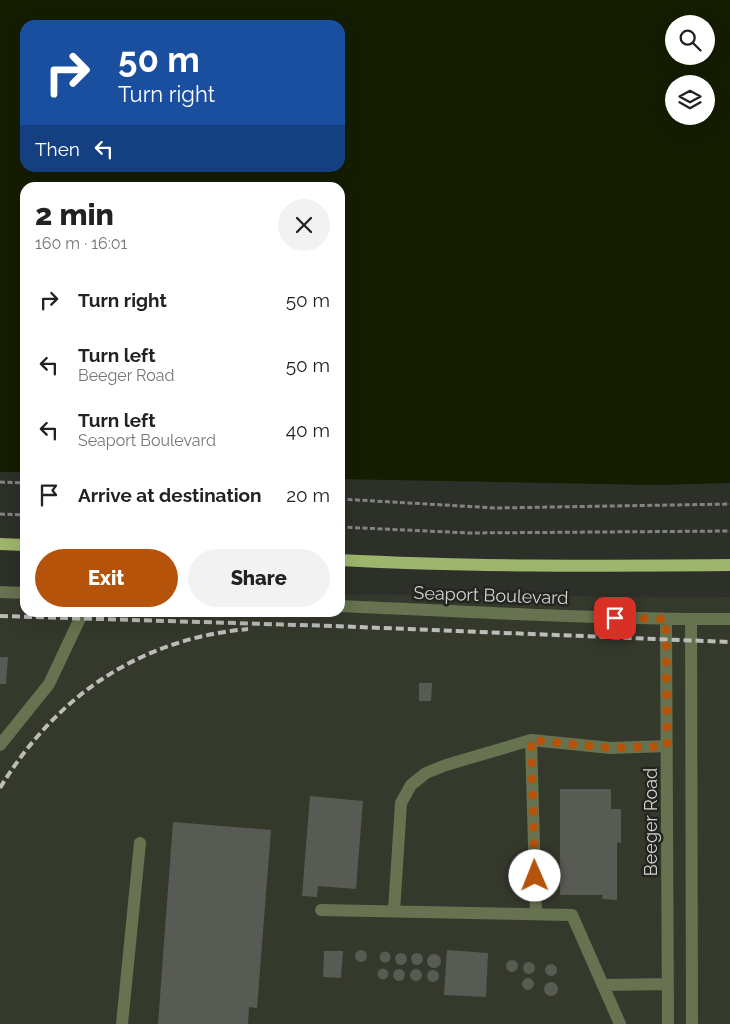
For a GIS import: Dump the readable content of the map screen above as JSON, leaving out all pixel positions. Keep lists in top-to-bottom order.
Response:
{
  "streets": {
    "main road": ["Seaport Boulevard"],
    "street": ["Beeger Road"]
  },
  "crossings": [
    ["Seaport Boulevard", "Beeger Road"]
  ],
  "page": {
    "turn": ["50 m", "Turn right"],
    "then": "Then",
    "heading": ["2 min", "160 m · 16:01"],
    "list": [
      {
        "name": "Turn right",
        "value": "50 m"
      },
      {
        "name": "Turn left",
        "note": "Beeger Road",
        "value": "50 m"
      },
      {
        "name": "Turn left",
        "note": "Seaport Boulevard",
        "value": "40 m"
      },
      {
        "name": "Arrive at destination",
        "value": "20 m"
      }
    ],
    "buttons": ["Exit", "Share"]
  }
}
